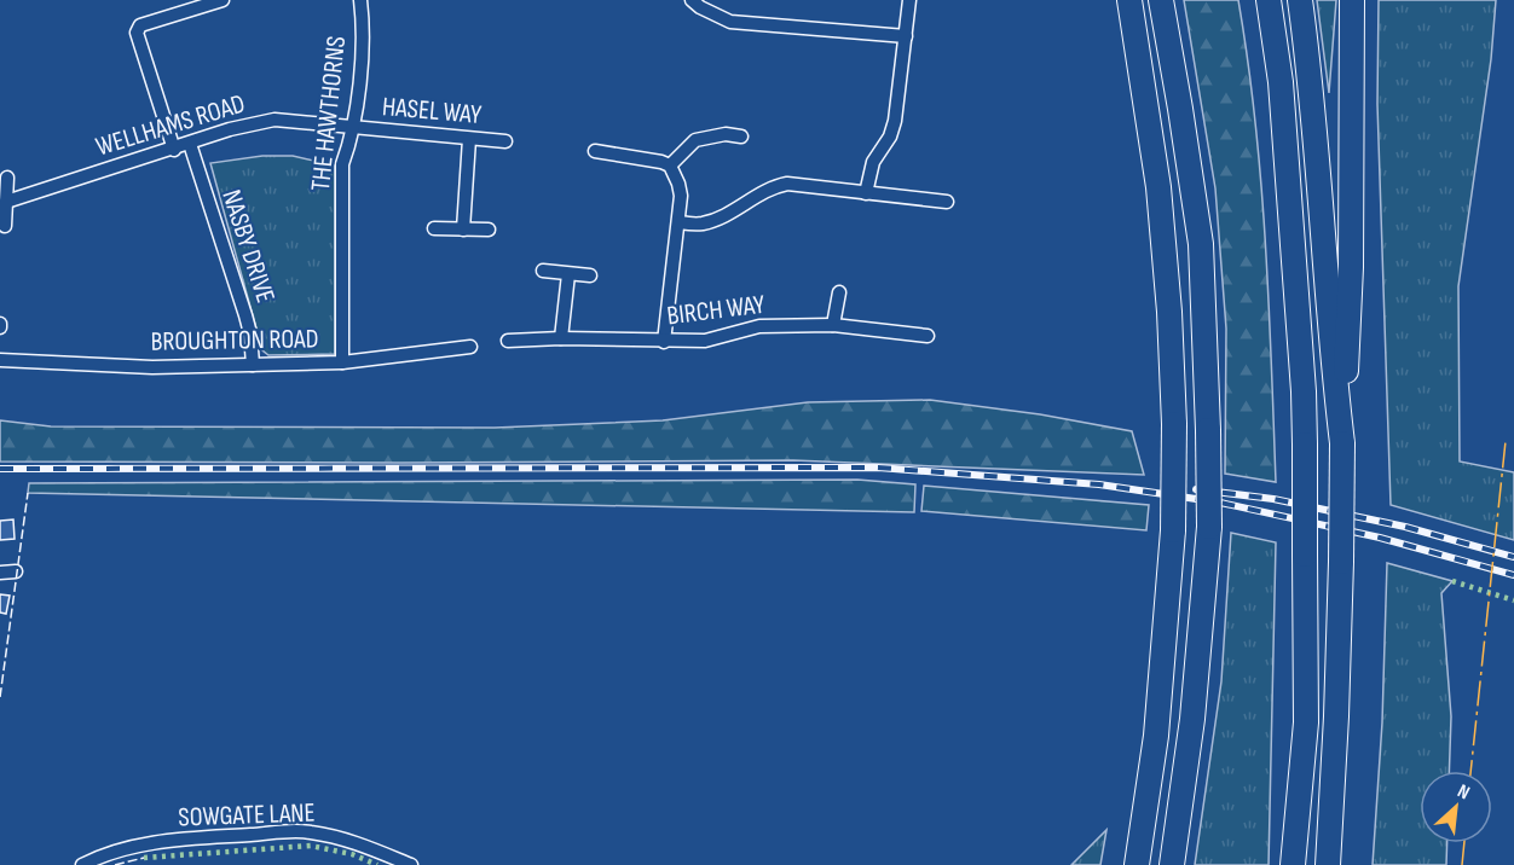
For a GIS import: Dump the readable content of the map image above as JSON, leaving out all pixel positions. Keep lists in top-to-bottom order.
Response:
{
  "streets": {
    "street": [
      "HASEL WAY",
      "THE HAWTHORNS",
      "WELLHAMS ROAD",
      "NASBY DRIVE",
      "BIRCH WAY",
      "BROUGHTON ROAD",
      "SOWGATE LANE"
    ]
  },
  "crossings": [
    ["HASEL WAY", "THE HAWTHORNS"],
    ["HASEL WAY", "WELLHAMS ROAD"],
    ["THE HAWTHORNS", "WELLHAMS ROAD"],
    ["THE HAWTHORNS", "BROUGHTON ROAD"],
    ["WELLHAMS ROAD", "NASBY DRIVE"],
    ["NASBY DRIVE", "BROUGHTON ROAD"]
  ],
  "north": "top right"
}
